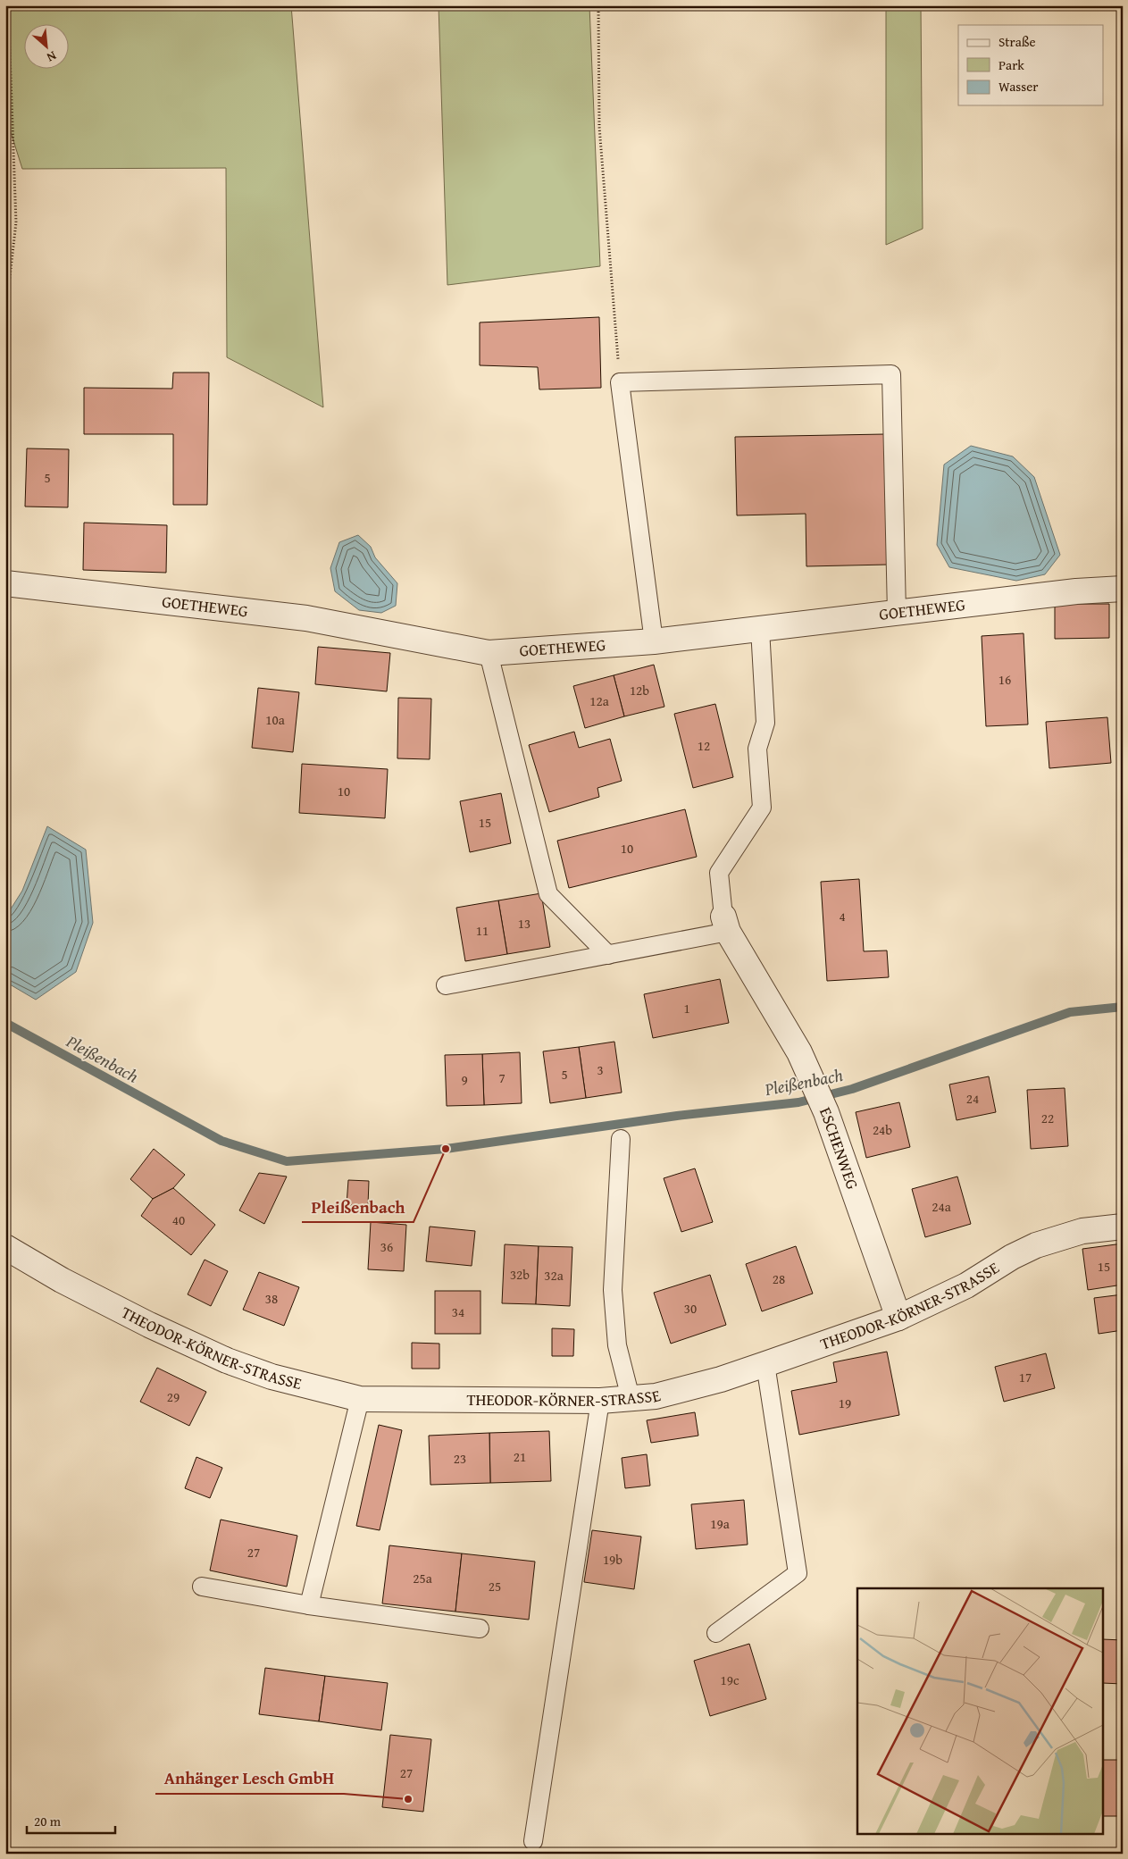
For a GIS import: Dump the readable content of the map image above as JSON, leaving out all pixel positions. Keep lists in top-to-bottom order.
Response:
{
  "streets": {
    "street": ["GOETHEWEG", "ESCHENWEG", "THEODOR-KÖRNER-STRASSE"]
  },
  "crossings": [
    ["ESCHENWEG", "THEODOR-KÖRNER-STRASSE"]
  ],
  "water": ["Pleißenbach"],
  "places": ["Pleißenbach", "Anhänger Lesch GmbH"],
  "house_numbers": [
    "5",
    "16",
    "12b",
    "12a",
    "10a",
    "12",
    "10",
    "15",
    "10",
    "4",
    "13",
    "11",
    "1",
    "3",
    "5",
    "7",
    "9",
    "24",
    "22",
    "24b",
    "24a",
    "40",
    "36",
    "15",
    "32b",
    "32a",
    "28",
    "38",
    "30",
    "34",
    "17",
    "29",
    "19",
    "21",
    "23",
    "19a",
    "27",
    "19b",
    "25a",
    "25",
    "19c",
    "27"
  ],
  "legend": ["Straße", "Park", "Wasser"],
  "scale_bar": "20 m",
  "north": "bottom right"
}
